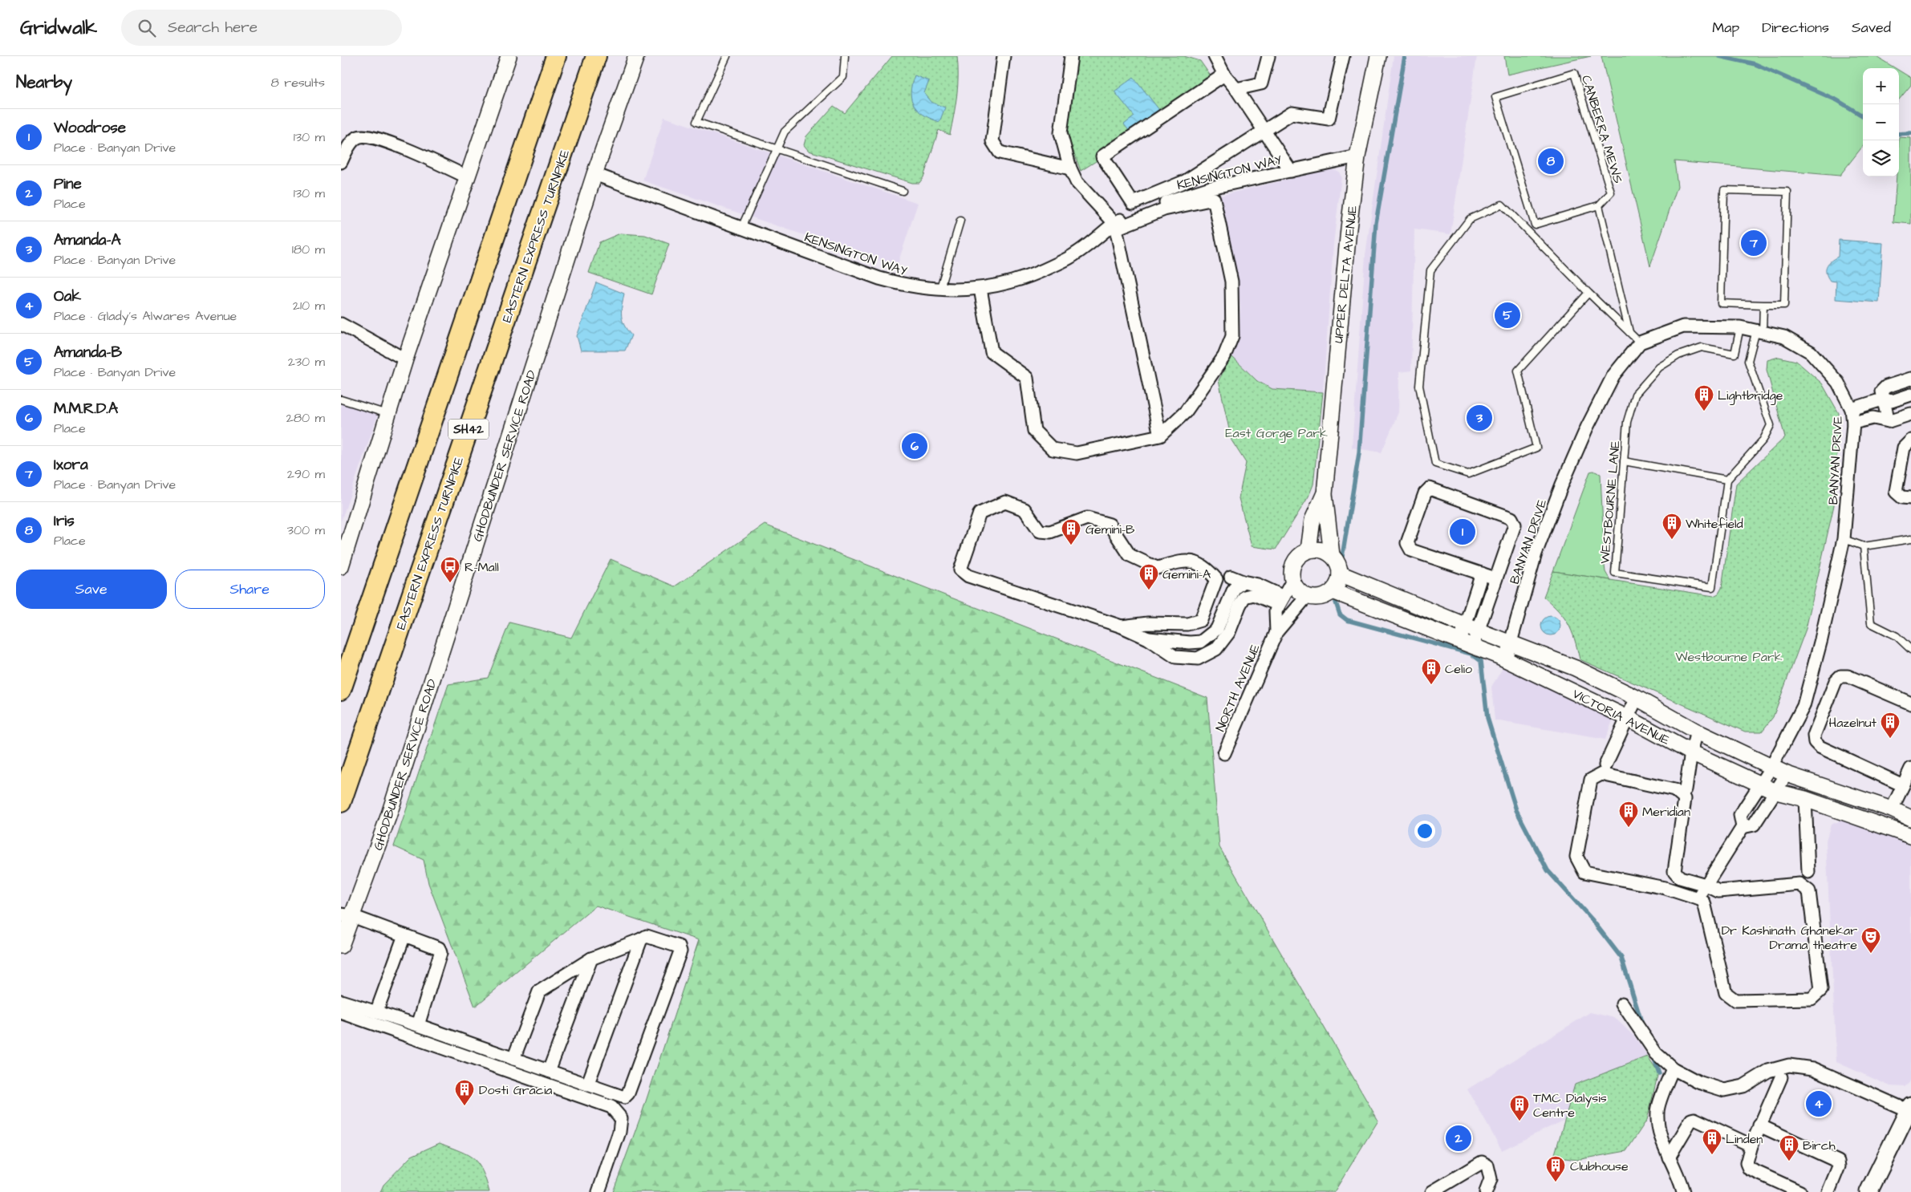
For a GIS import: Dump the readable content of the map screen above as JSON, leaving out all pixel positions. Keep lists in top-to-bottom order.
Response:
{
  "streets": {
    "main road": ["EASTERN EXPRESS TURNPIKE", "SH42"],
    "street": [
      "KENSINGTON WAY",
      "UPPER DELTA AVENUE",
      "GHODBUNDER SERVICE ROAD",
      "BANYAN DRIVE",
      "NORTH AVENUE",
      "VICTORIA AVENUE"
    ],
    "lane": ["CANBERRA MEWS", "WESTBOURNE LANE"]
  },
  "crossings": [
    ["KENSINGTON WAY", "UPPER DELTA AVENUE"],
    ["KENSINGTON WAY", "GHODBUNDER SERVICE ROAD"],
    ["UPPER DELTA AVENUE", "VICTORIA AVENUE"],
    ["BANYAN DRIVE", "WESTBOURNE LANE"],
    ["BANYAN DRIVE", "VICTORIA AVENUE"]
  ],
  "parks": ["East Gorge Park", "Westbourne Park"],
  "places": {
    "building": [
      "Lightbridge",
      "Whitefield",
      "Gemini-B",
      "Gemini-A",
      "Celio",
      "Hazelnut",
      "Meridian",
      "Dosti Gracia",
      "TMC Dialysis Centre",
      "Linden",
      "Birch",
      "Clubhouse"
    ],
    "bus stop": ["R-Mall"],
    "theatre": ["Dr Kashinath Ghanekar Drama theatre"]
  },
  "page": {
    "header": "Gridwalk",
    "search": "Search here",
    "nav": ["Map", "Directions", "Saved"],
    "heading": ["Nearby", "8 results"],
    "map_buttons": ["+", "−"],
    "list": [
      {
        "mark": "1",
        "name": "Woodrose",
        "note": "Place · Banyan Drive",
        "value": "130 m"
      },
      {
        "mark": "2",
        "name": "Pine",
        "note": "Place",
        "value": "130 m"
      },
      {
        "mark": "3",
        "name": "Amanda-A",
        "note": "Place · Banyan Drive",
        "value": "180 m"
      },
      {
        "mark": "4",
        "name": "Oak",
        "note": "Place · Glady's Alwares Avenue",
        "value": "210 m"
      },
      {
        "mark": "5",
        "name": "Amanda-B",
        "note": "Place · Banyan Drive",
        "value": "230 m"
      },
      {
        "mark": "6",
        "name": "M.M.R.D.A",
        "note": "Place",
        "value": "280 m"
      },
      {
        "mark": "7",
        "name": "Ixora",
        "note": "Place · Banyan Drive",
        "value": "290 m"
      },
      {
        "mark": "8",
        "name": "Iris",
        "note": "Place",
        "value": "300 m"
      }
    ],
    "pins": [
      "8",
      "7",
      "5",
      "3",
      "6",
      "1",
      "4",
      "2"
    ],
    "buttons": ["Save", "Share"]
  }
}
